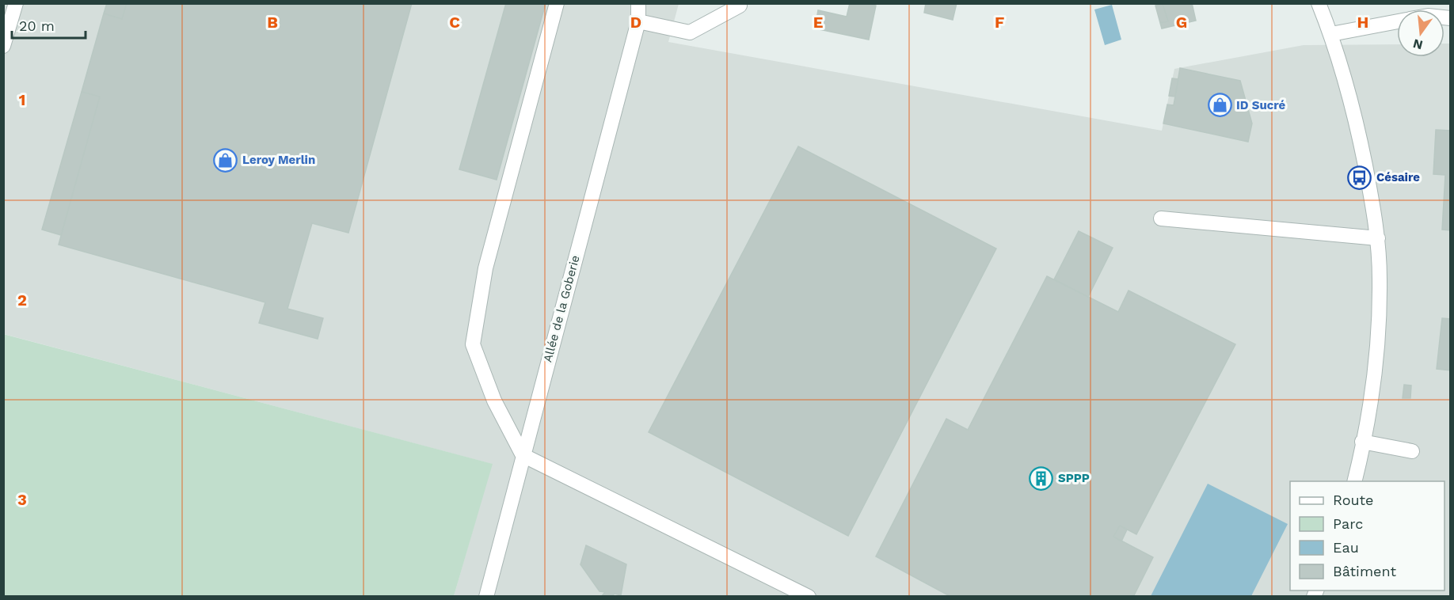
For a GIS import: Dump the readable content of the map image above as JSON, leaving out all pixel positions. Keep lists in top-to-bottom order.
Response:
{
  "streets": {
    "street": ["Allée de la Goberie"]
  },
  "places": {
    "shop": ["ID Sucré", "Leroy Merlin"],
    "bus stop": ["Césaire"],
    "building": ["SPPP"]
  },
  "legend": [
    "Route",
    "Parc",
    "Eau",
    "Bâtiment"
  ],
  "scale_bar": "20 m",
  "north": "bottom",
  "grid": {
    "columns": [
      "B",
      "C",
      "D",
      "E",
      "F",
      "G",
      "H"
    ],
    "rows": ["1", "2", "3"]
  }
}
